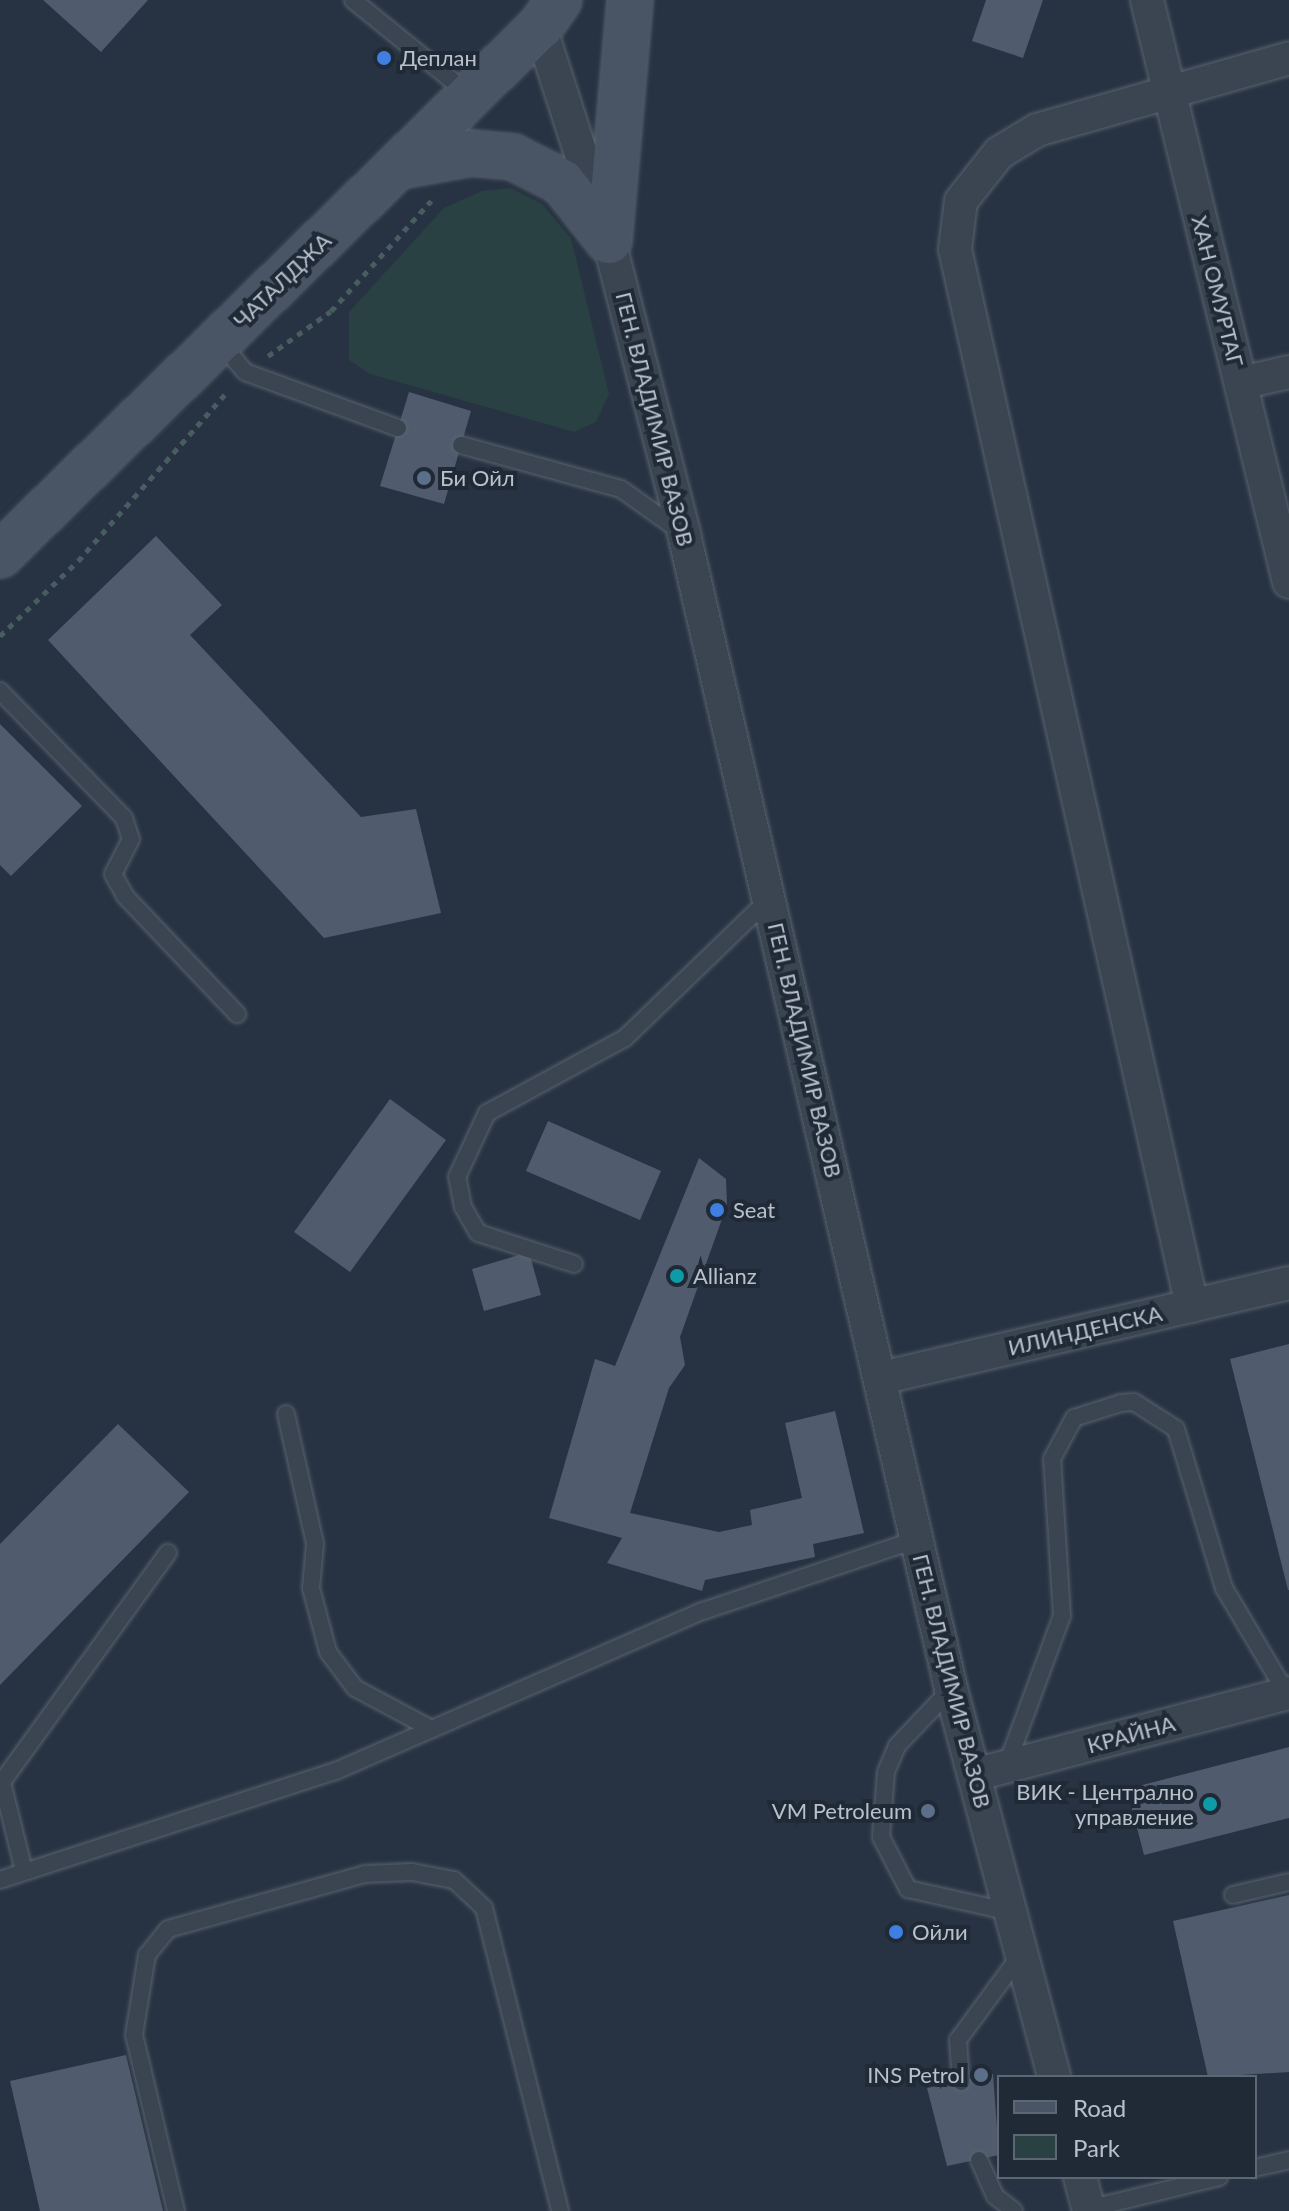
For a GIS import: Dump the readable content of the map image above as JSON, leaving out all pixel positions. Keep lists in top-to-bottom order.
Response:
{
  "streets": {
    "main road": ["ЧАТАЛДЖА"],
    "street": [
      "ХАН ОМУРТАГ",
      "ГЕН. ВЛАДИМИР ВАЗОВ",
      "ИЛИНДЕНСКА",
      "КРАЙНА"
    ]
  },
  "crossings": [
    ["ЧАТАЛДЖА", "ГЕН. ВЛАДИМИР ВАЗОВ"],
    ["ГЕН. ВЛАДИМИР ВАЗОВ", "ИЛИНДЕНСКА"],
    ["ГЕН. ВЛАДИМИР ВАЗОВ", "КРАЙНА"]
  ],
  "places": [
    "Деплан",
    "Би Ойл",
    "Seat",
    "Allianz",
    "ВИК - Централно управление",
    "VM Petroleum",
    "Ойли",
    "INS Petrol"
  ],
  "legend": ["Road", "Park"]
}
